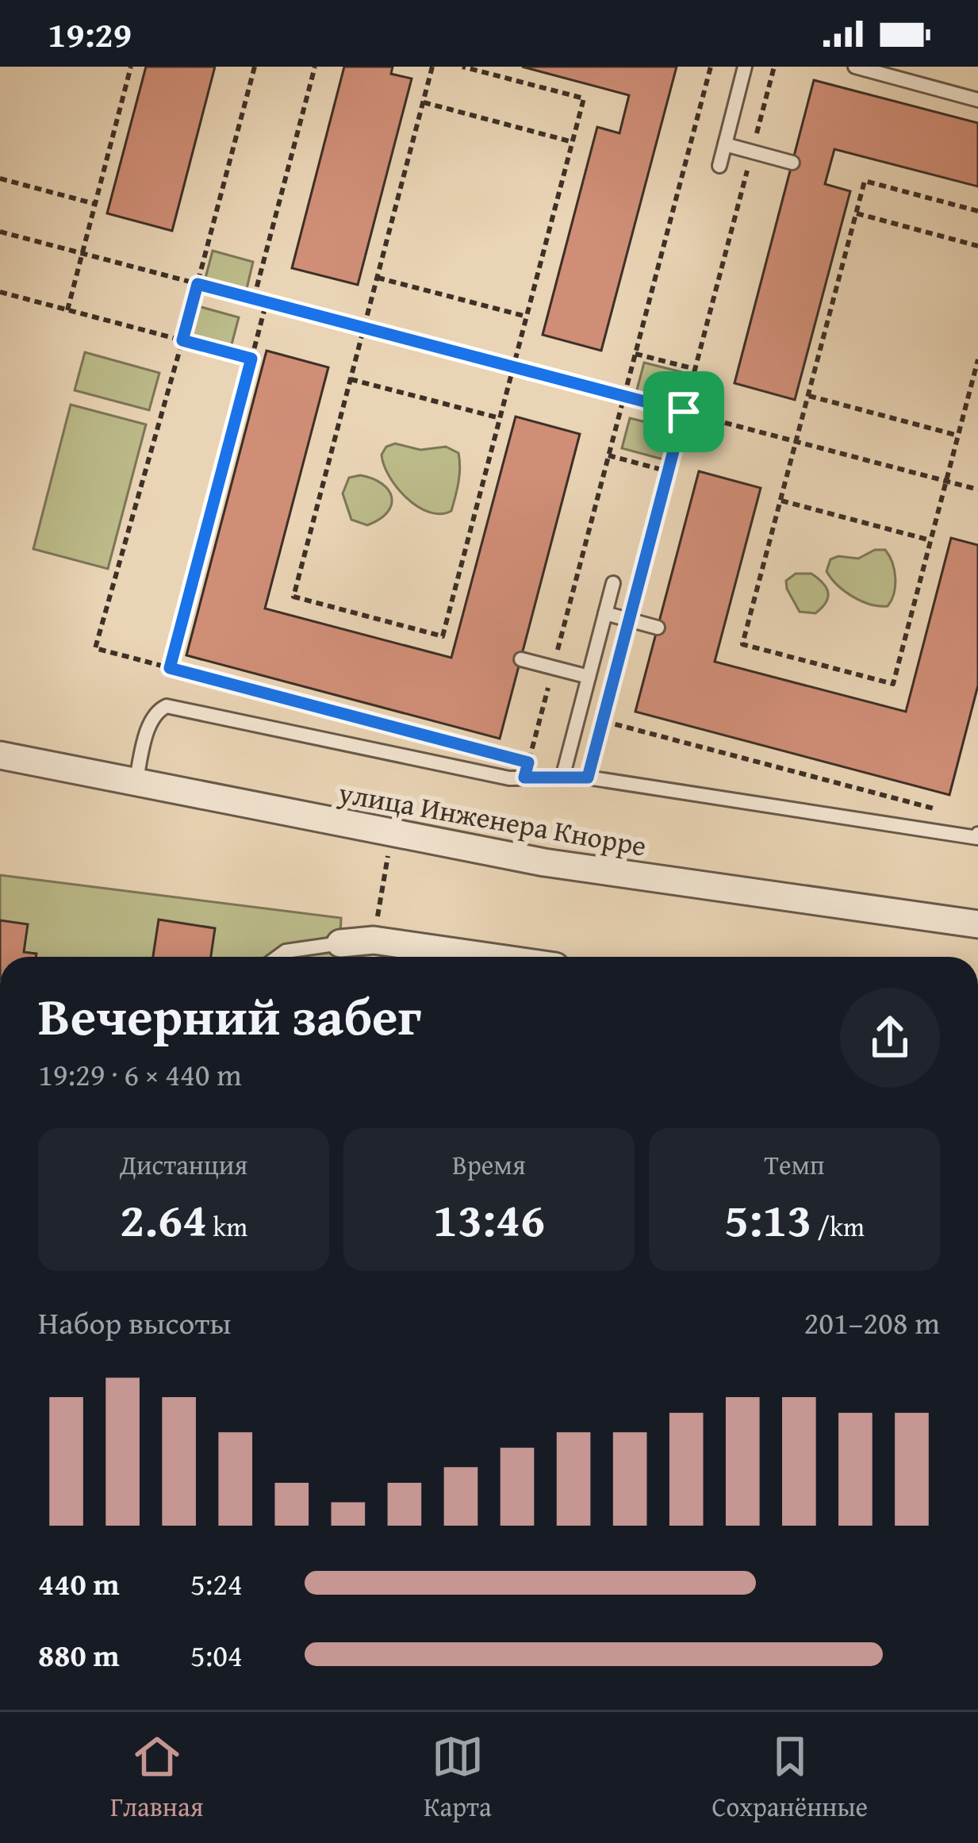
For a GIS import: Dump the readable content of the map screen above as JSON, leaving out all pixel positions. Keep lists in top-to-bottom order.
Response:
{
  "streets": {
    "street": ["улица Инженера Кнорре"]
  },
  "page": {
    "status": "19:29",
    "heading": ["Вечерний забег", "19:29 · 6 × 440 m"],
    "stats": [
      ["Дистанция", "2.64 km"],
      ["Время", "13:46"],
      ["Темп", "5:13 /km"]
    ],
    "chart": ["Набор высоты", "201–208 m"],
    "list": [
      {
        "name": "440 m",
        "note": "5:24"
      },
      {
        "name": "880 m",
        "note": "5:04"
      }
    ],
    "tabs": ["Главная", "Карта", "Сохранённые"]
  }
}
